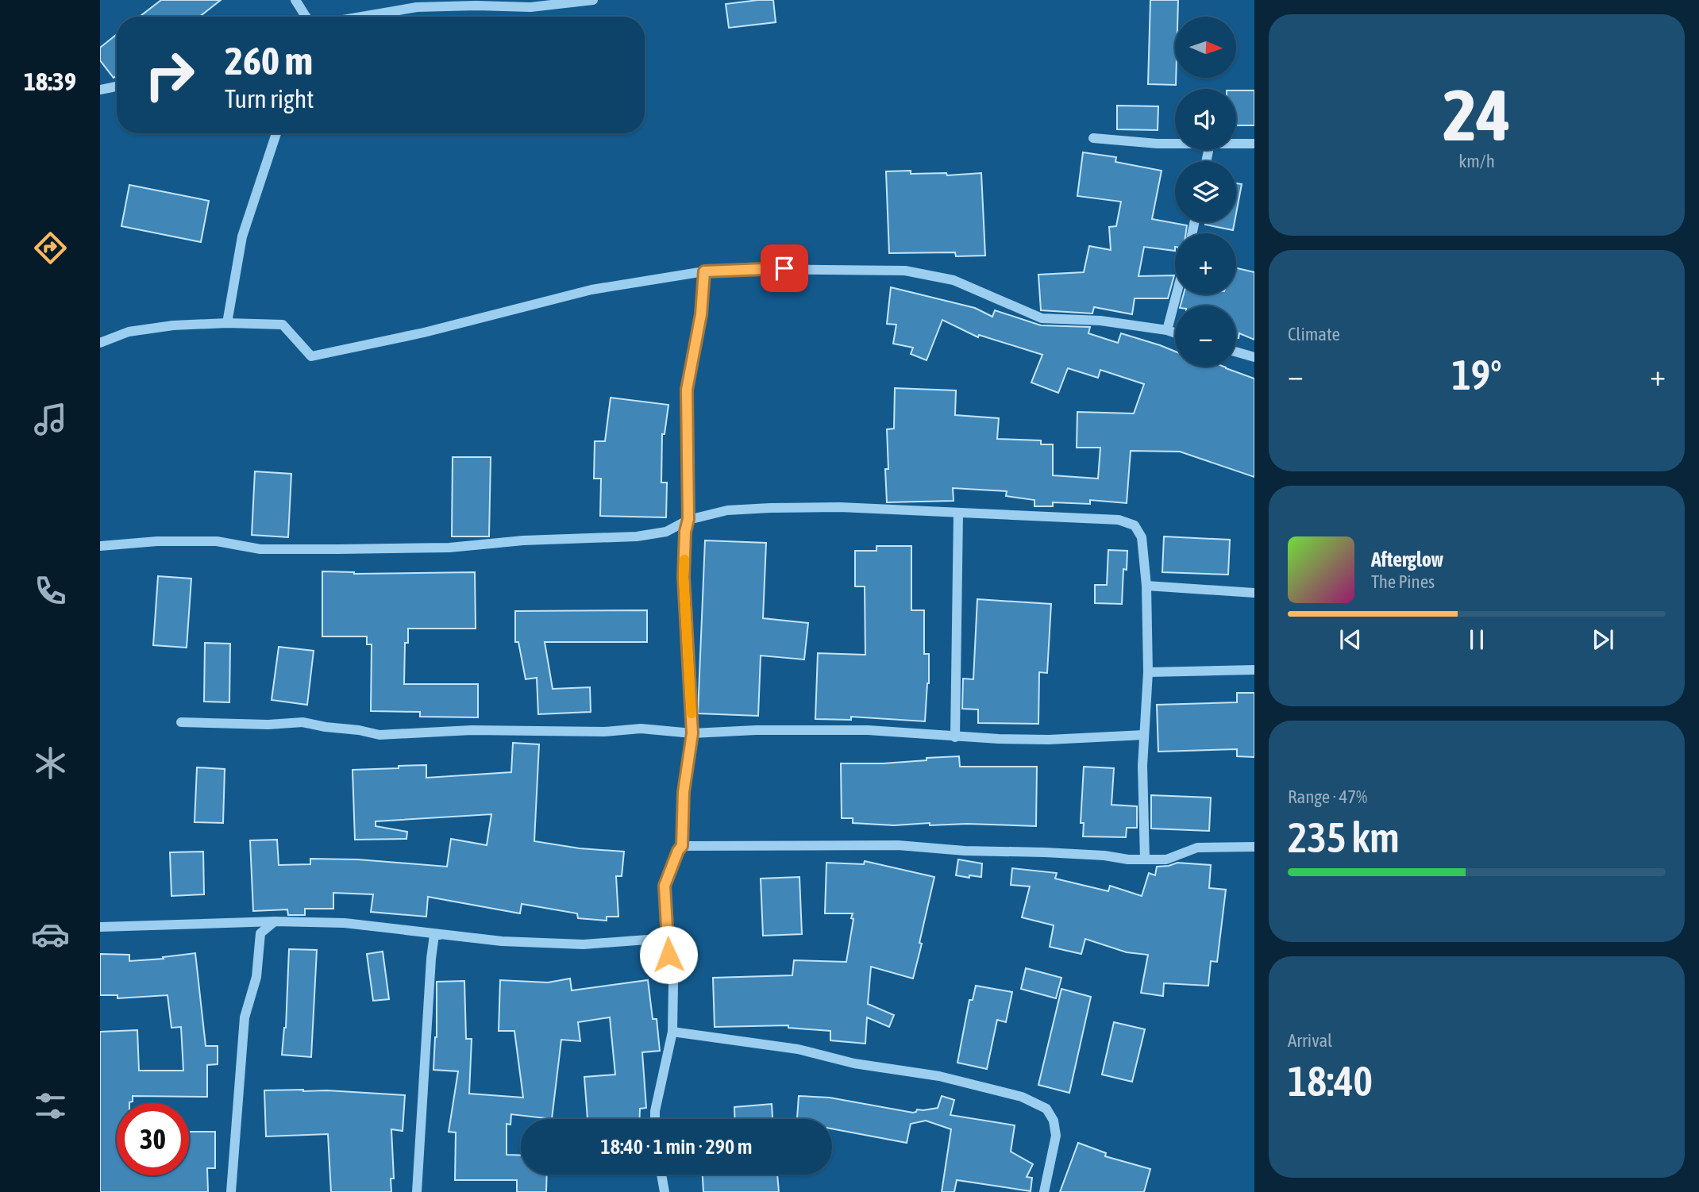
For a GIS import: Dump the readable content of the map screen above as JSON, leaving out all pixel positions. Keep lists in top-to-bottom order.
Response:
{
  "north": "right",
  "page": {
    "tabs": "18:39",
    "tile": [
      ["24", "km/h"],
      "Climate",
      ["Range · 47%", "235 km"],
      ["Arrival", "18:40"]
    ],
    "map_buttons": ["+", "−"],
    "turn": ["260 m", "Turn right"],
    "heat": ["−", "19°", "+"],
    "song": ["Afterglow", "The Pines"],
    "limit": "30",
    "trip": "18:40 · 1 min · 290 m"
  }
}
